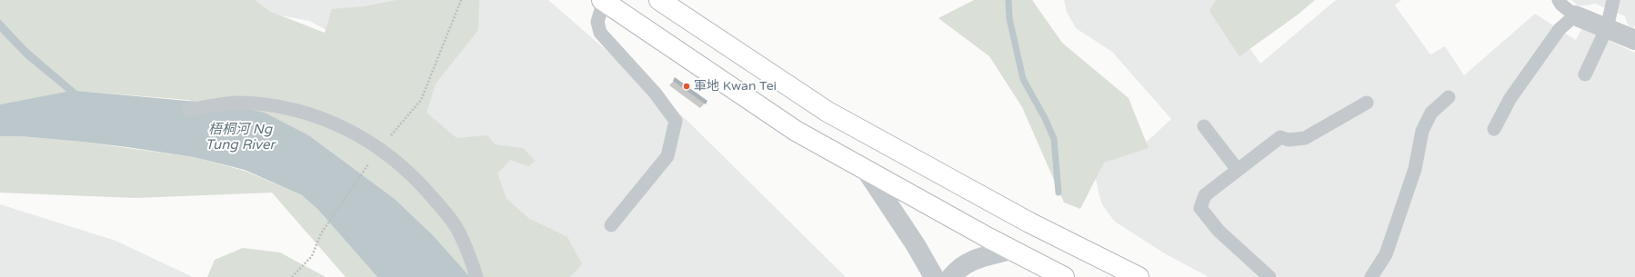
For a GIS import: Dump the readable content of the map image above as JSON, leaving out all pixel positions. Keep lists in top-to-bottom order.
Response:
{
  "water": ["梧桐河 Ng Tung River"],
  "places": ["軍地 Kwan Tei"]
}
